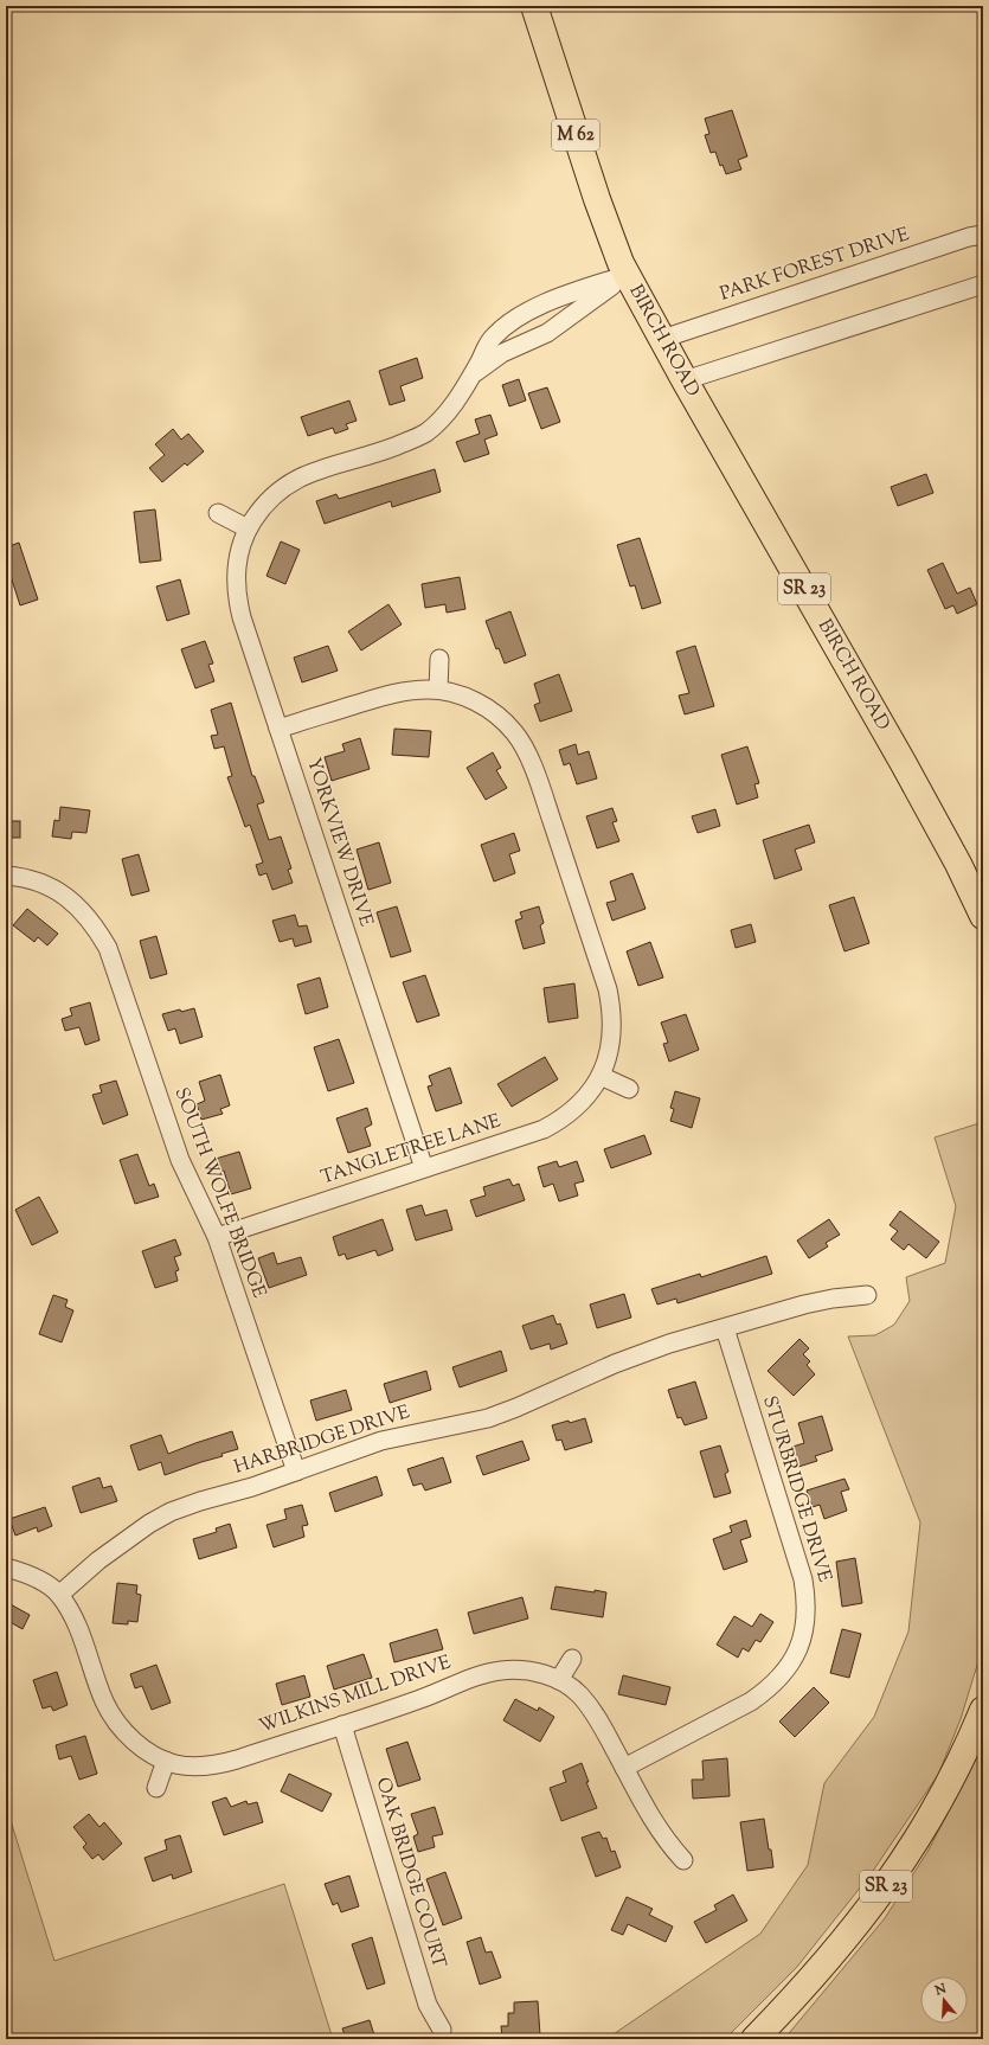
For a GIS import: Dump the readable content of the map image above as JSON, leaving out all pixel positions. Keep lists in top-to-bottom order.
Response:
{
  "streets": {
    "main road": ["M 62", "BIRCH ROAD", "SR 23"],
    "street": [
      "PARK FOREST DRIVE",
      "YORKVIEW DRIVE",
      "TANGLETREE LANE",
      "SOUTH WOLFE BRIDGE",
      "HARBRIDGE DRIVE",
      "STURBRIDGE DRIVE",
      "WILKINS MILL DRIVE",
      "OAK BRIDGE COURT"
    ]
  },
  "crossings": [
    ["M 62", "BIRCH ROAD"],
    ["M 62", "YORKVIEW DRIVE"],
    ["PARK FOREST DRIVE", "BIRCH ROAD"],
    ["BIRCH ROAD", "YORKVIEW DRIVE"],
    ["YORKVIEW DRIVE", "TANGLETREE LANE"],
    ["TANGLETREE LANE", "SOUTH WOLFE BRIDGE"],
    ["SOUTH WOLFE BRIDGE", "HARBRIDGE DRIVE"],
    ["HARBRIDGE DRIVE", "STURBRIDGE DRIVE"],
    ["HARBRIDGE DRIVE", "WILKINS MILL DRIVE"],
    ["STURBRIDGE DRIVE", "WILKINS MILL DRIVE"],
    ["WILKINS MILL DRIVE", "OAK BRIDGE COURT"]
  ],
  "north": "top"
}
